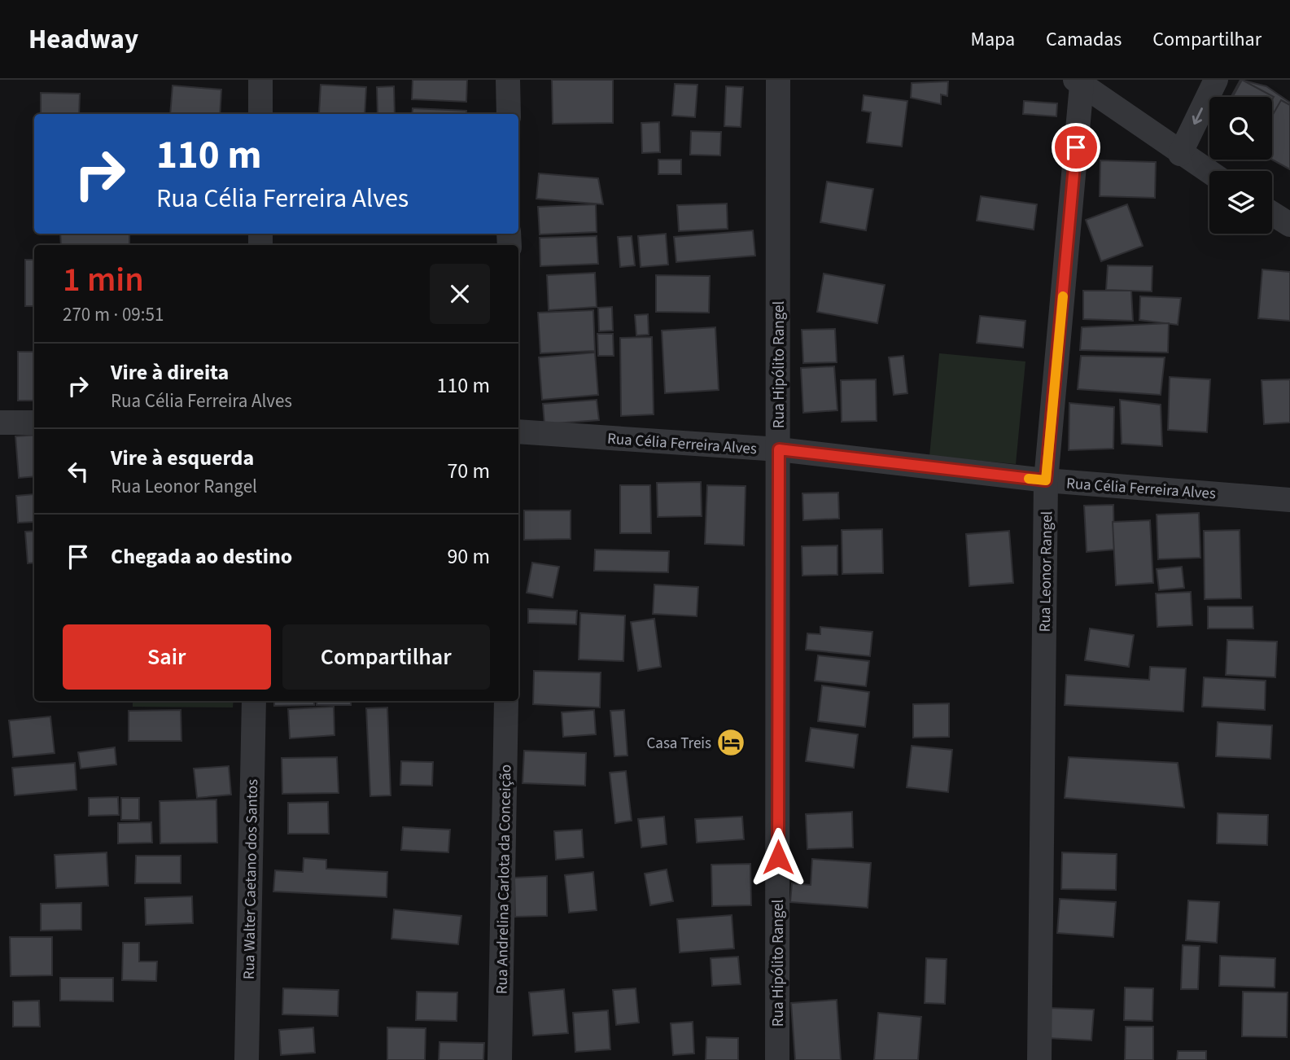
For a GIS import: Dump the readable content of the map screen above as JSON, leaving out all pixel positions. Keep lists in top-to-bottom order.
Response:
{
  "streets": {
    "street": [
      "Rua Hipólito Rangel",
      "Rua Célia Ferreira Alves",
      "Rua Leonor Rangel",
      "Rua Walter Caetano dos Santos",
      "Rua Andrelina Carlota da Conceição"
    ]
  },
  "crossings": [
    ["Rua Hipólito Rangel", "Rua Célia Ferreira Alves"],
    ["Rua Célia Ferreira Alves", "Rua Leonor Rangel"]
  ],
  "places": {
    "hotel": ["Casa Treis"]
  },
  "page": {
    "header": "Headway",
    "nav": ["Mapa", "Camadas", "Compartilhar"],
    "turn": ["110 m", "Rua Célia Ferreira Alves"],
    "heading": ["1 min", "270 m · 09:51"],
    "list": [
      {
        "name": "Vire à direita",
        "note": "Rua Célia Ferreira Alves",
        "value": "110 m"
      },
      {
        "name": "Vire à esquerda",
        "note": "Rua Leonor Rangel",
        "value": "70 m"
      },
      {
        "name": "Chegada ao destino",
        "value": "90 m"
      }
    ],
    "buttons": ["Sair", "Compartilhar"]
  }
}
